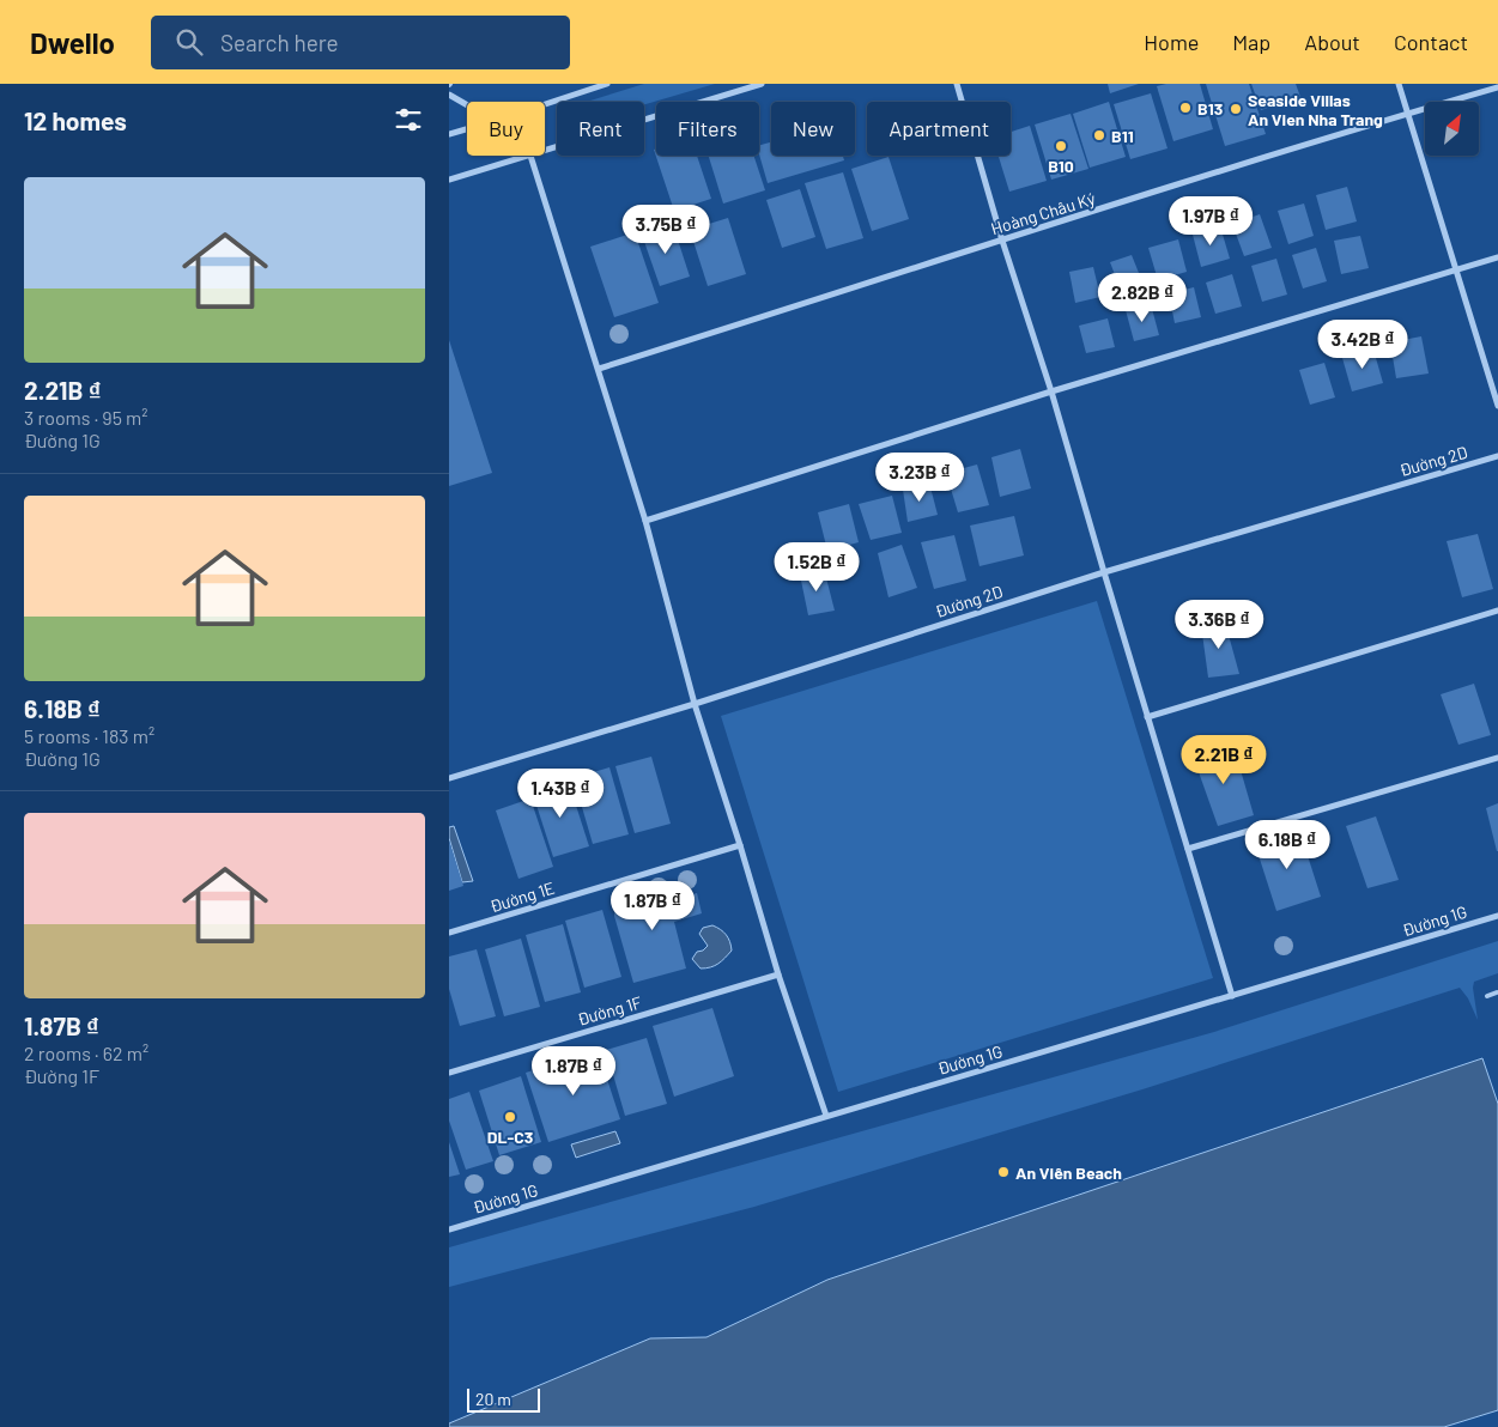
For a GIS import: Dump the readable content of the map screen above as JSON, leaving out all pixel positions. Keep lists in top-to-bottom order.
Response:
{
  "streets": {
    "street": [
      "Hoàng Châu Ký",
      "Đường 2D",
      "Đường 1E",
      "Đường 1G",
      "Đường 1F"
    ]
  },
  "places": [
    "B13",
    "Seaside Villas An Vien Nha Trang",
    "B11",
    "B10",
    "DL-C3",
    "An Viên Beach"
  ],
  "scale_bar": "20 m",
  "north": "top right",
  "page": {
    "header": "Dwello",
    "search": "Search here",
    "nav": [
      "Home",
      "Map",
      "About",
      "Contact"
    ],
    "heading": "12 homes",
    "chip": [
      "Buy",
      "Rent",
      "Filters",
      "New",
      "Apartment"
    ],
    "list": [
      {
        "name": "2.21B ₫",
        "note": "3 rooms · 95 m² · Đường 1G"
      },
      {
        "name": "6.18B ₫",
        "note": "5 rooms · 183 m² · Đường 1G"
      },
      {
        "name": "1.87B ₫",
        "note": "2 rooms · 62 m² · Đường 1F"
      }
    ],
    "price": [
      "1.97B ₫",
      "3.75B ₫",
      "2.82B ₫",
      "3.42B ₫",
      "3.23B ₫",
      "1.52B ₫",
      "3.36B ₫",
      "2.21B ₫",
      "1.43B ₫",
      "6.18B ₫",
      "1.87B ₫",
      "1.87B ₫"
    ],
    "scale": "20 m"
  }
}
